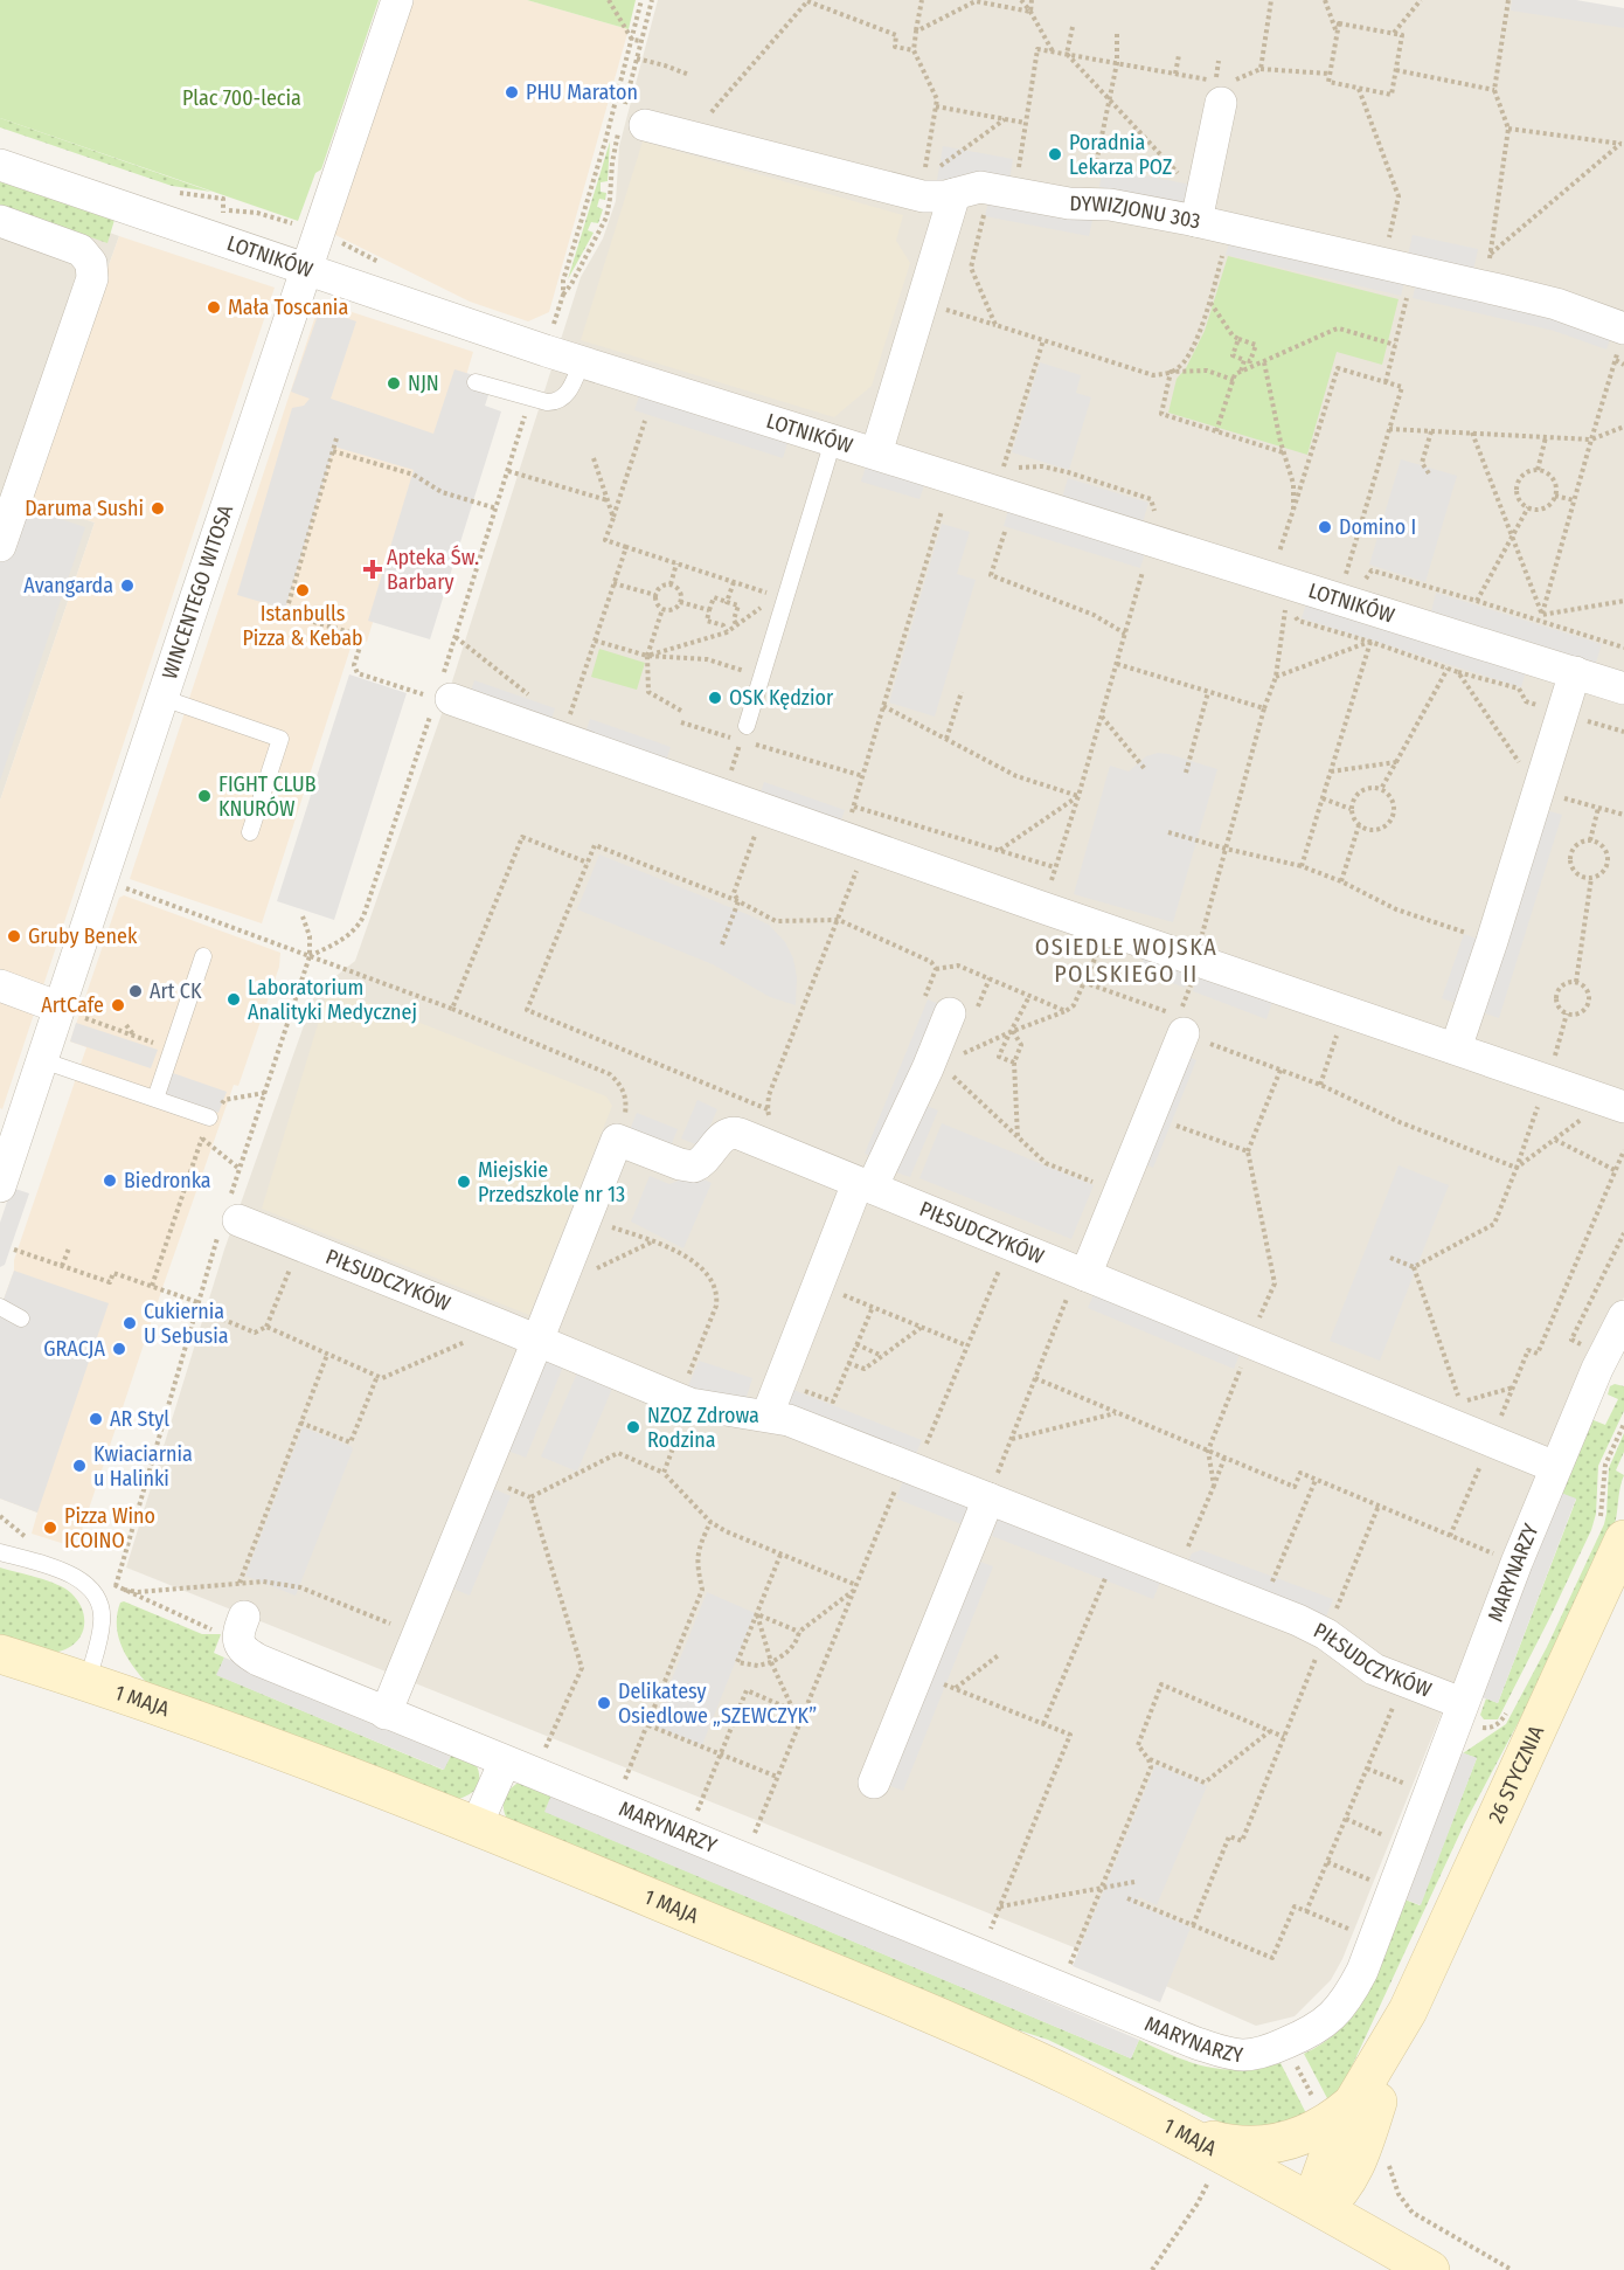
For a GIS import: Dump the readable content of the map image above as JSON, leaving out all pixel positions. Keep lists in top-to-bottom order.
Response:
{
  "streets": {
    "street": [
      "DYWIZJONU 303",
      "LOTNIKÓW",
      "WINCENTEGO WITOSA",
      "PIŁSUDCZYKÓW",
      "MARYNARZY",
      "1 MAJA",
      "26 STYCZNIA"
    ]
  },
  "crossings": [
    ["LOTNIKÓW", "WINCENTEGO WITOSA"],
    ["PIŁSUDCZYKÓW", "MARYNARZY"],
    ["1 MAJA", "26 STYCZNIA"]
  ],
  "districts": ["OSIEDLE WOJSKA POLSKIEGO II"],
  "parks": ["Plac 700-lecia"],
  "places": {
    "other": [
      "PHU Maraton",
      "Poradnia Lekarza POZ",
      "Mała Toscania",
      "NJN",
      "Daruma Sushi",
      "Domino I",
      "Avangarda",
      "Istanbulls Pizza & Kebab",
      "OSK Kędzior",
      "FIGHT CLUB KNURÓW",
      "Gruby Benek",
      "Art CK",
      "Laboratorium Analityki Medycznej",
      "ArtCafe",
      "Biedronka",
      "Miejskie Przedszkole nr 13",
      "Cukiernia U Sebusia",
      "GRACJA",
      "AR Styl",
      "NZOZ Zdrowa Rodzina",
      "Kwiaciarnia u Halinki",
      "Pizza Wino ICOINO",
      "Delikatesy Osiedlowe „SZEWCZYK”"
    ],
    "health": ["Apteka Św. Barbary"]
  }
}
